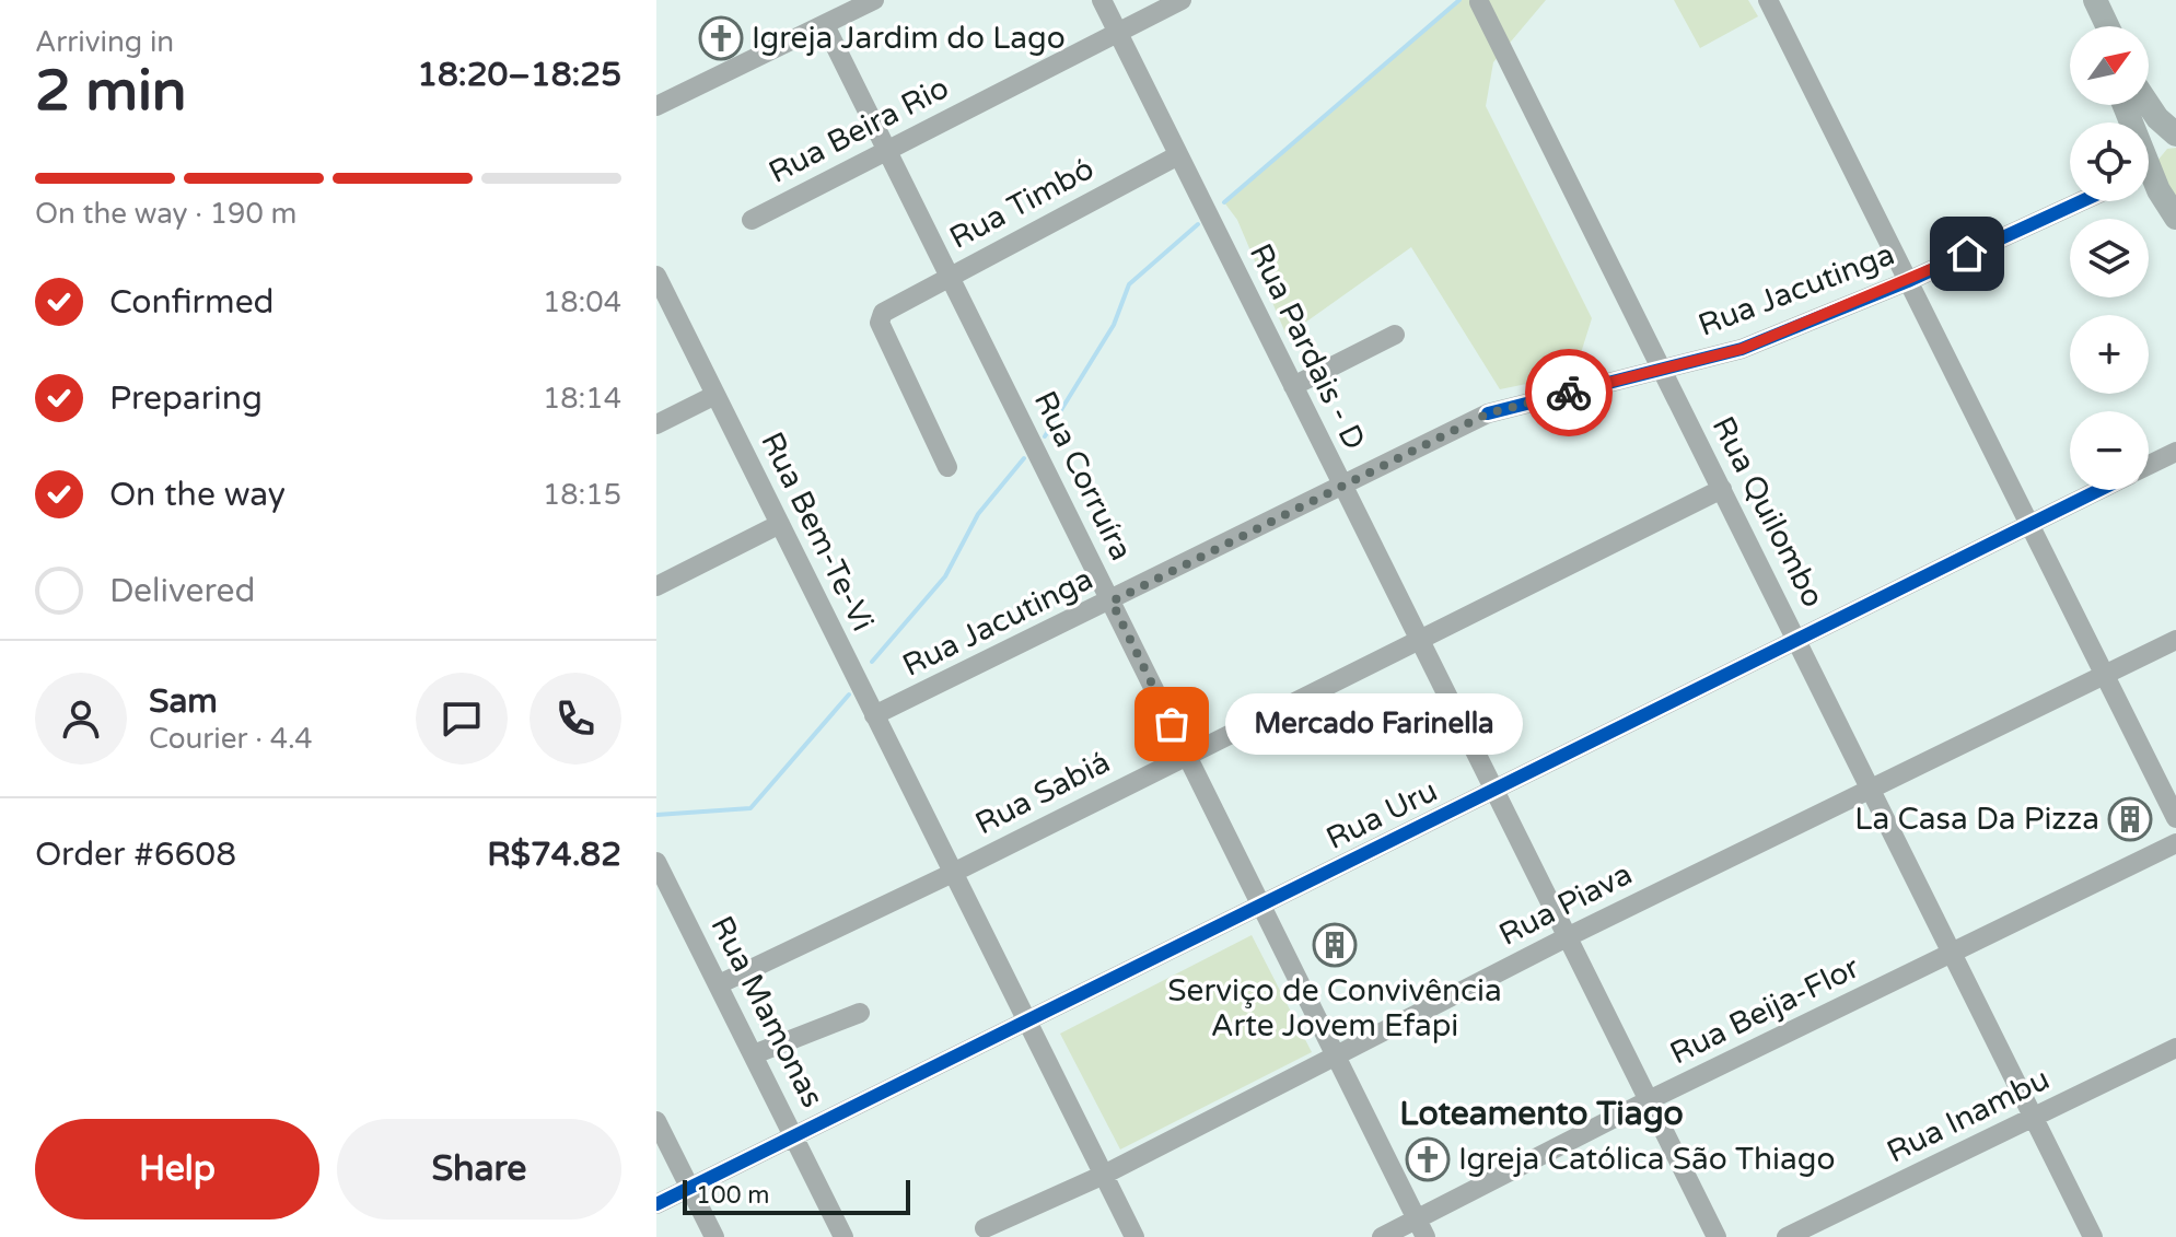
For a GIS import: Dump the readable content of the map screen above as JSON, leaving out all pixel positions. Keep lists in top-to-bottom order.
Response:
{
  "streets": {
    "street": [
      "Rua Beira Rio",
      "Rua Timbó",
      "Rua Jacutinga",
      "Rua Pardais - D",
      "Rua Corruíra",
      "Rua Quilombo",
      "Rua Bem-Te-Vi",
      "Rua Sabiá",
      "Rua Uru",
      "Rua Piava",
      "Rua Beija-Flor",
      "Rua Mamonas",
      "Rua Inambu"
    ]
  },
  "crossings": [
    ["Rua Beira Rio", "Rua Pardais - D"],
    ["Rua Beira Rio", "Rua Corruíra"],
    ["Rua Timbó", "Rua Pardais - D"],
    ["Rua Timbó", "Rua Corruíra"],
    ["Rua Jacutinga", "Rua Pardais - D"],
    ["Rua Jacutinga", "Rua Corruíra"],
    ["Rua Jacutinga", "Rua Quilombo"],
    ["Rua Jacutinga", "Rua Bem-Te-Vi"],
    ["Rua Pardais - D", "Rua Sabiá"],
    ["Rua Pardais - D", "Rua Uru"],
    ["Rua Pardais - D", "Rua Piava"],
    ["Rua Pardais - D", "Rua Beija-Flor"],
    ["Rua Corruíra", "Rua Sabiá"],
    ["Rua Corruíra", "Rua Uru"],
    ["Rua Corruíra", "Rua Piava"],
    ["Rua Corruíra", "Rua Beija-Flor"],
    ["Rua Quilombo", "Rua Sabiá"],
    ["Rua Quilombo", "Rua Uru"],
    ["Rua Quilombo", "Rua Piava"],
    ["Rua Quilombo", "Rua Beija-Flor"],
    ["Rua Quilombo", "Rua Inambu"],
    ["Rua Bem-Te-Vi", "Rua Sabiá"],
    ["Rua Bem-Te-Vi", "Rua Uru"],
    ["Rua Bem-Te-Vi", "Rua Piava"],
    ["Rua Sabiá", "Rua Mamonas"],
    ["Rua Uru", "Rua Mamonas"]
  ],
  "districts": ["Loteamento Tiago"],
  "places": {
    "church": ["Igreja Jardim do Lago", "Igreja Católica São Thiago"],
    "other": ["Mercado Farinella"],
    "building": ["La Casa Da Pizza", "Serviço de Convivência Arte Jovem Efapi"]
  },
  "scale_bar": "100 m",
  "north": "top right",
  "page": {
    "heading": ["2 min", "Arriving in", "18:20–18:25"],
    "panel": [
      "Sam",
      "Courier · 4.4",
      "Order #6608",
      "R$74.82"
    ],
    "map_buttons": ["+", "−"],
    "bar": "On the way · 190 m",
    "list": [
      ["Confirmed", "18:04"],
      ["Preparing", "18:14"],
      ["On the way", "18:15"],
      "Delivered"
    ],
    "bubble": "Mercado Farinella",
    "buttons": ["Help", "Share"],
    "scale": "100 m"
  }
}
